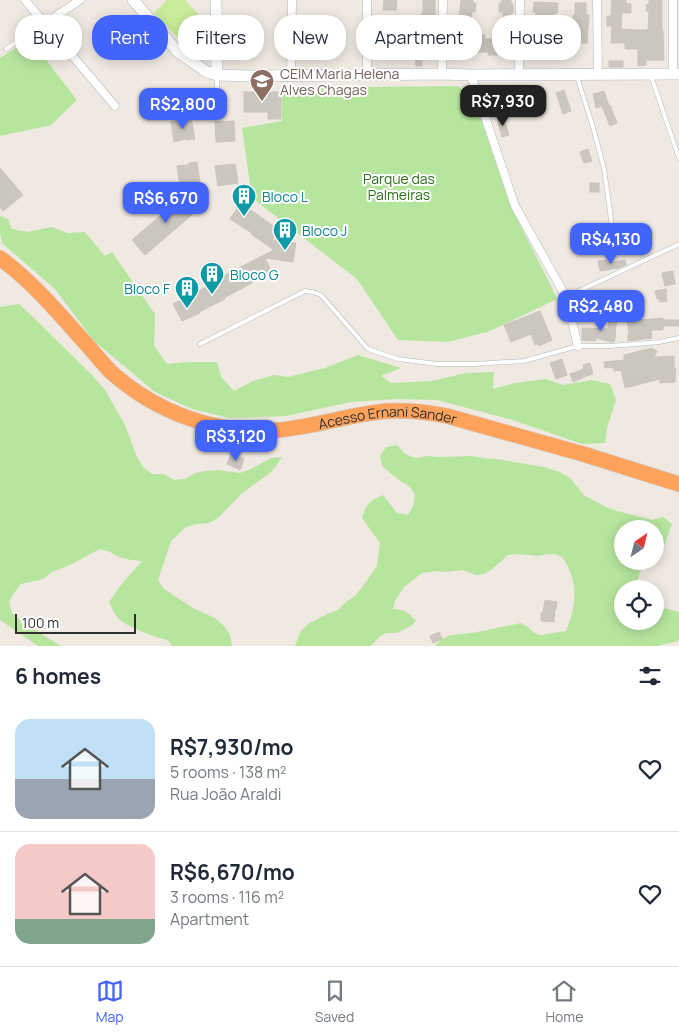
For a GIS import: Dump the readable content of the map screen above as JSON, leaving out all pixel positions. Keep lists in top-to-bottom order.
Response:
{
  "streets": {
    "highway": ["Acesso Ernani Sander"]
  },
  "parks": ["Parque das Palmeiras"],
  "places": {
    "school or university": ["CEIM Maria Helena Alves Chagas"],
    "building": [
      "Bloco L",
      "Bloco J",
      "Bloco G",
      "Bloco F"
    ]
  },
  "scale_bar": "100 m",
  "north": "top right",
  "page": {
    "chip": [
      "Buy",
      "Rent",
      "Filters",
      "New",
      "Apartment",
      "House"
    ],
    "price": [
      "R$7,930",
      "R$2,800",
      "R$6,670",
      "R$4,130",
      "R$2,480",
      "R$3,120"
    ],
    "scale": "100 m",
    "heading": "6 homes",
    "list": [
      {
        "name": "R$7,930/mo",
        "note": "5 rooms · 138 m² · Rua João Araldi"
      },
      {
        "name": "R$6,670/mo",
        "note": "3 rooms · 116 m² · Apartment"
      }
    ],
    "tabs": ["Map", "Saved", "Home"]
  }
}
